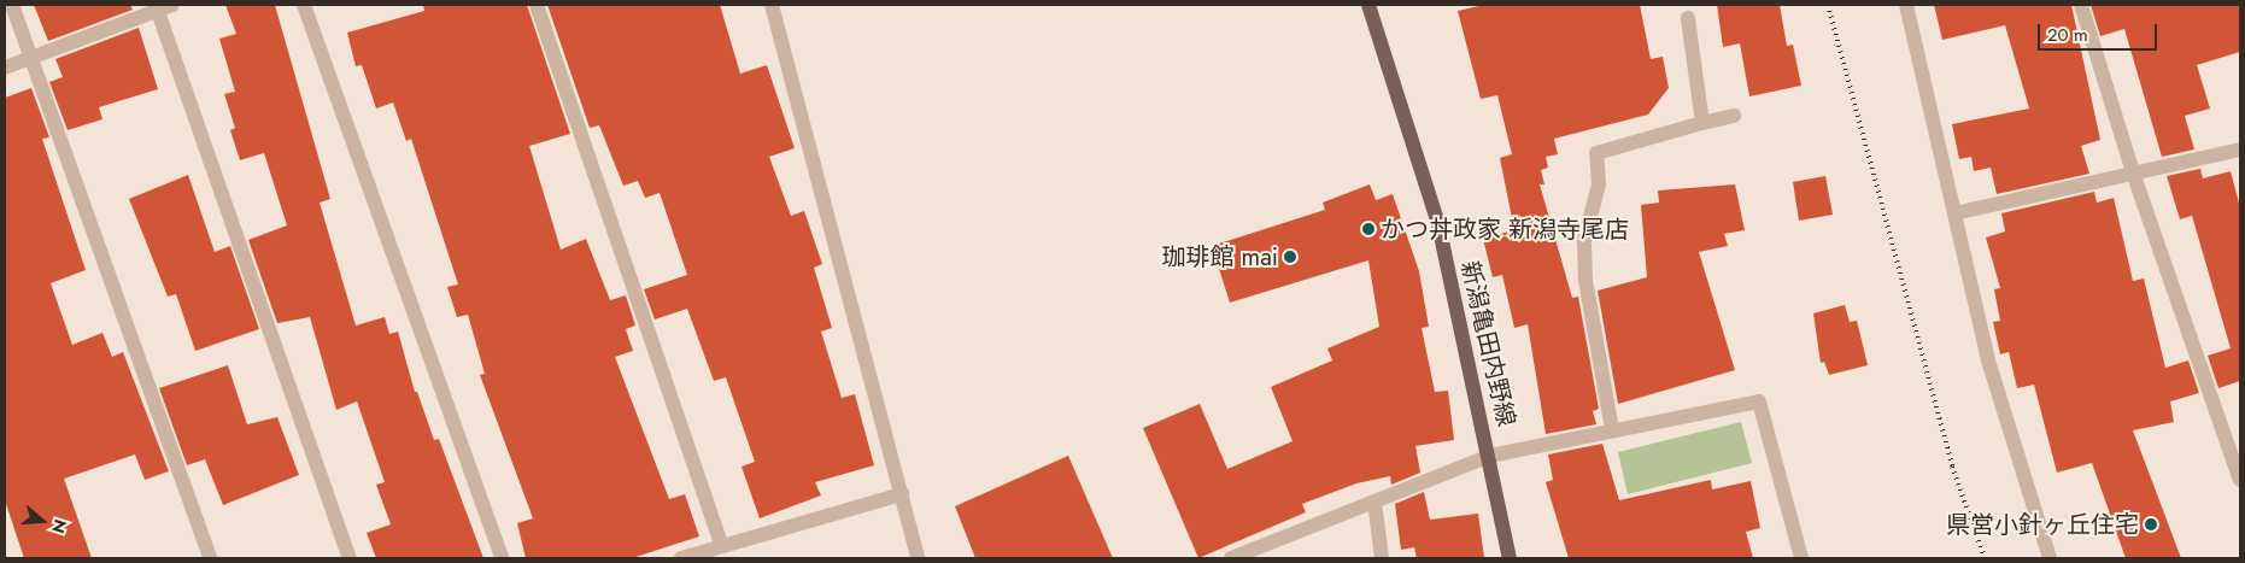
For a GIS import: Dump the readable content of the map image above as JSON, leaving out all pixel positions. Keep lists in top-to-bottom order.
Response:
{
  "streets": {
    "main road": ["新潟亀田内野線"]
  },
  "places": ["かつ丼政家 新潟寺尾店", "珈琲館 mai", "県営小針ヶ丘住宅"],
  "scale_bar": "20 m",
  "north": "right"
}
